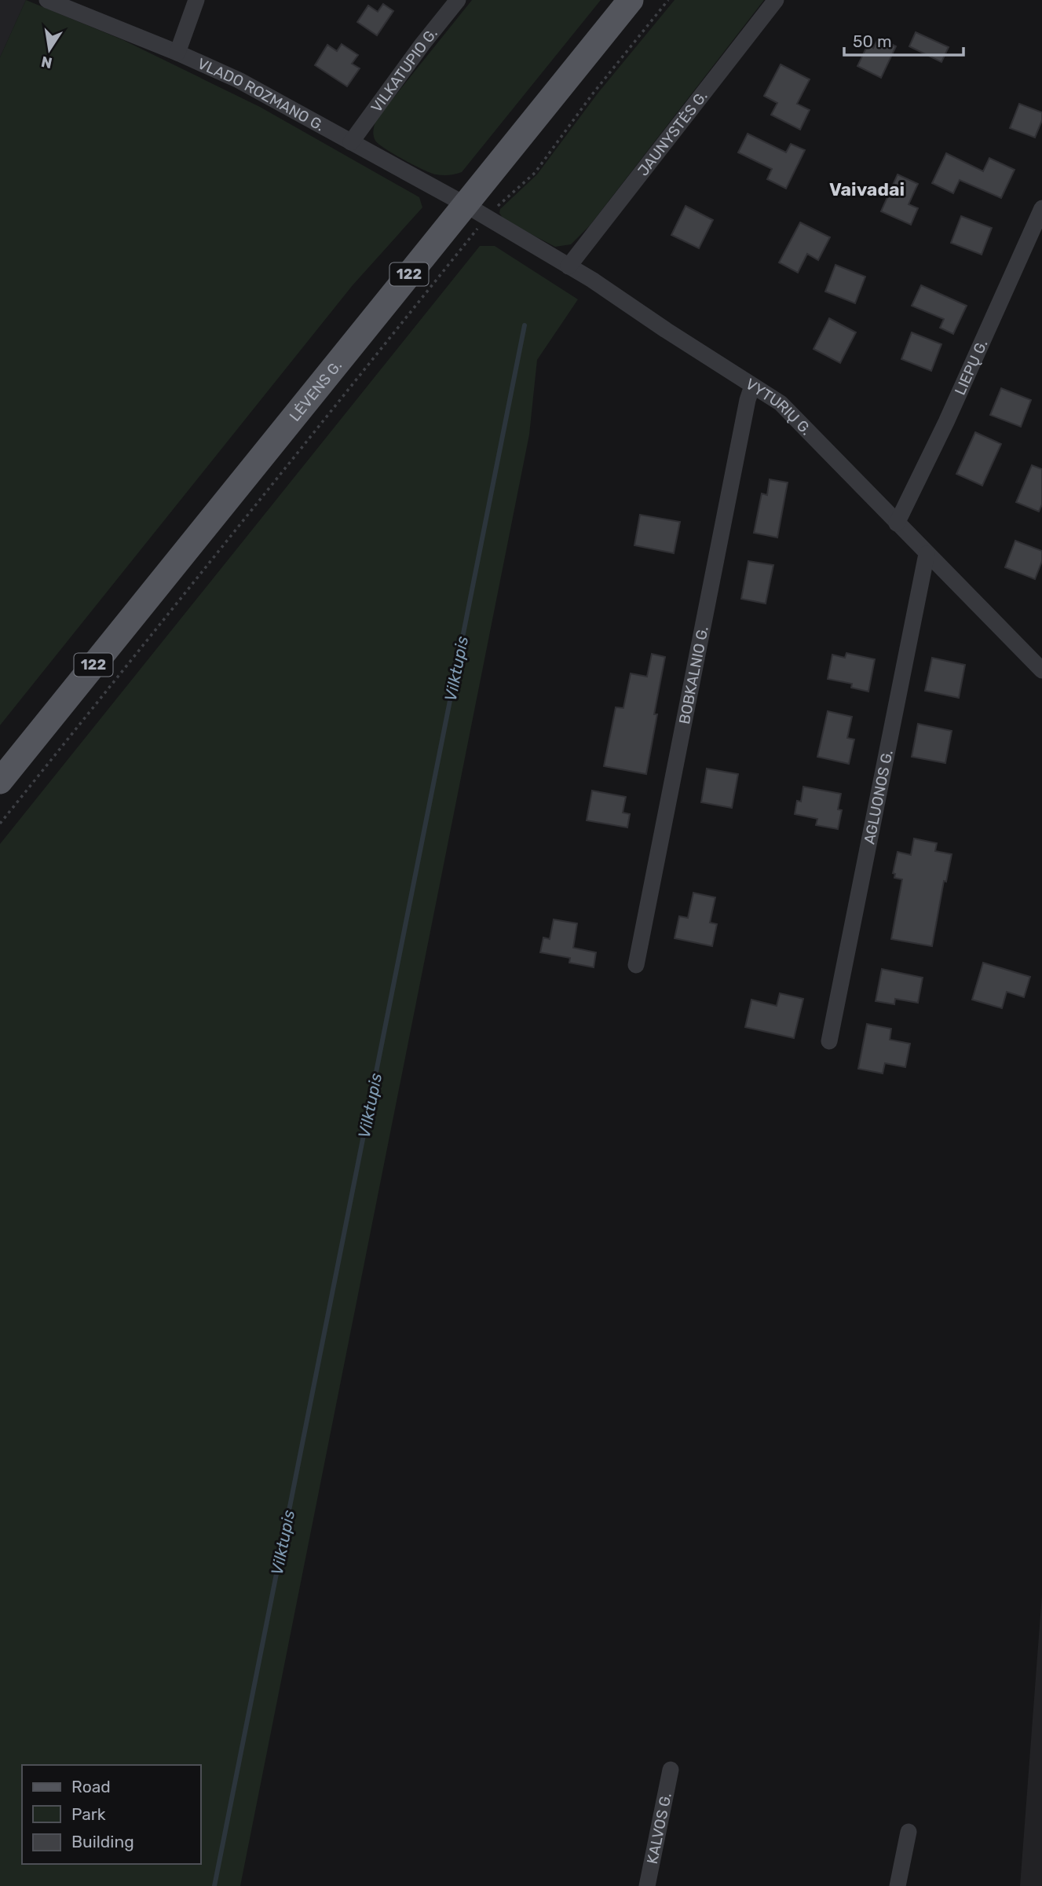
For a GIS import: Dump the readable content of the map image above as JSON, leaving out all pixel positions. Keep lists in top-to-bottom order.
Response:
{
  "streets": {
    "main road": ["122", "LĖVENS G."],
    "street": [
      "VILKATUPIO G.",
      "VLADO ROZMANO G.",
      "JAUNYSTĖS G.",
      "LIEPŲ G.",
      "VYTURIŲ G.",
      "BOBKALNIO G.",
      "AGLUONOS G.",
      "KALVOS G."
    ]
  },
  "crossings": [
    ["VILKATUPIO G.", "VLADO ROZMANO G."],
    ["VLADO ROZMANO G.", "LĖVENS G."],
    ["VLADO ROZMANO G.", "VYTURIŲ G."],
    ["JAUNYSTĖS G.", "VYTURIŲ G."],
    ["LIEPŲ G.", "VYTURIŲ G."],
    ["LĖVENS G.", "VYTURIŲ G."],
    ["VYTURIŲ G.", "BOBKALNIO G."],
    ["VYTURIŲ G.", "AGLUONOS G."]
  ],
  "districts": ["Vaivadai"],
  "water": ["Vilktupis"],
  "legend": ["Road", "Park", "Building"],
  "scale_bar": "50 m",
  "north": "bottom"
}
